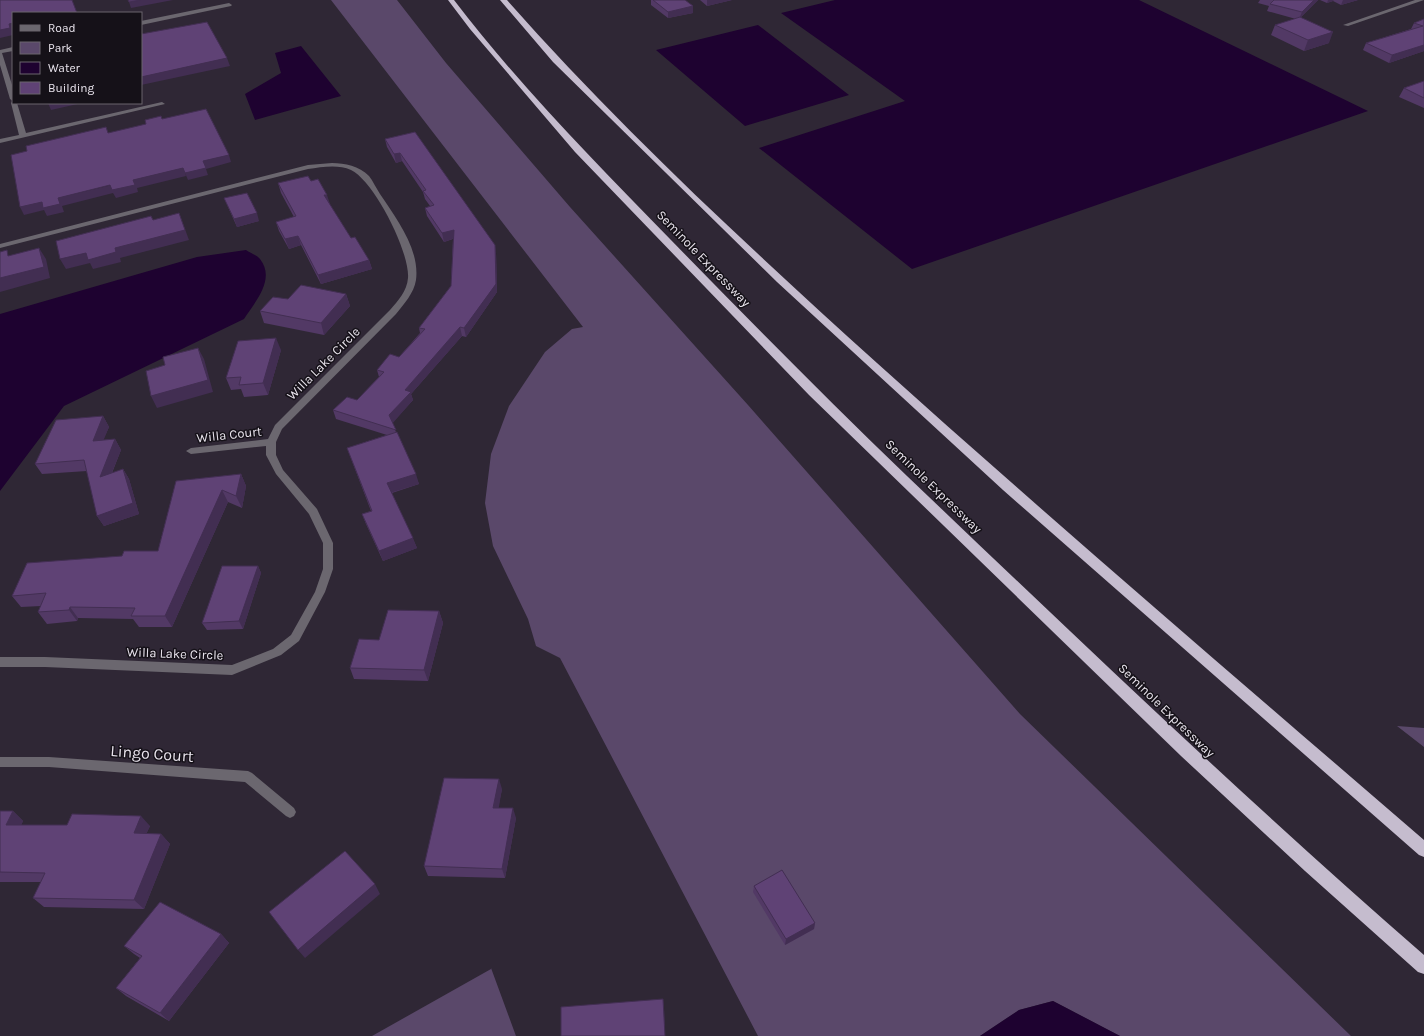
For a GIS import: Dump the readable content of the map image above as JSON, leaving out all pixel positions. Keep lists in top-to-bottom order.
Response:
{
  "streets": {
    "highway": ["Seminole Expressway"],
    "street": ["Willa Lake Circle", "Willa Court", "Lingo Court"]
  },
  "crossings": [
    ["Willa Lake Circle", "Willa Court"]
  ],
  "legend": [
    "Road",
    "Park",
    "Water",
    "Building"
  ]
}
